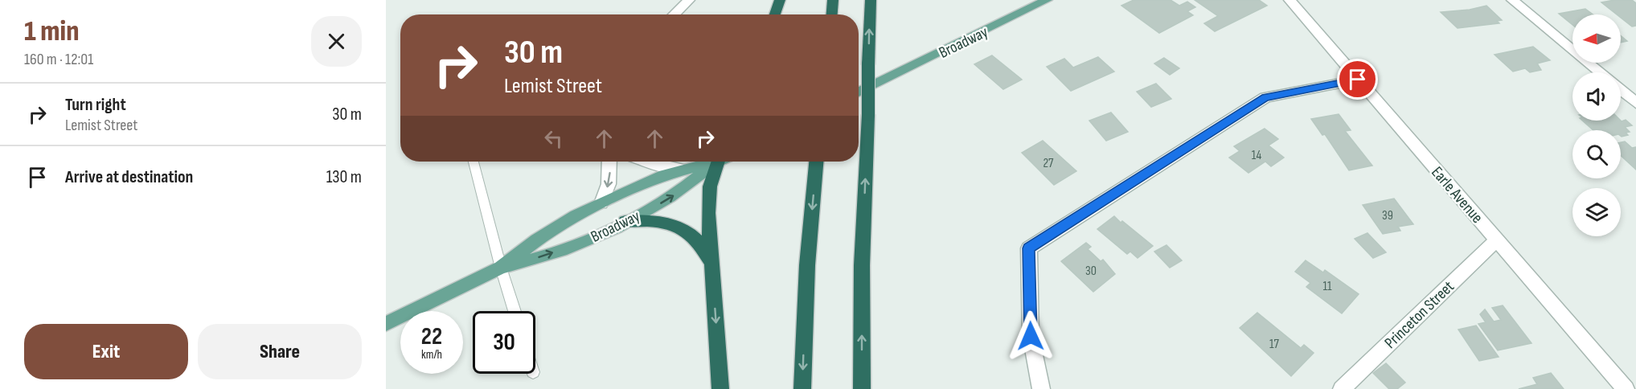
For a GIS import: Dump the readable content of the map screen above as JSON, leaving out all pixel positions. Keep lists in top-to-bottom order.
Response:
{
  "streets": {
    "main road": ["Broadway"],
    "street": ["Earle Avenue", "Princeton Street"]
  },
  "crossings": [
    ["Earle Avenue", "Princeton Street"]
  ],
  "house_numbers": [
    "14",
    "27",
    "39",
    "30",
    "11",
    "17"
  ],
  "north": "left",
  "page": {
    "heading": ["1 min", "160 m · 12:01"],
    "turn": ["30 m", "Lemist Street"],
    "list": [
      {
        "name": "Turn right",
        "note": "Lemist Street",
        "value": "30 m"
      },
      {
        "name": "Arrive at destination",
        "value": "130 m"
      }
    ],
    "speed": "22 km/h",
    "limit": "30",
    "buttons": ["Exit", "Share"]
  }
}
